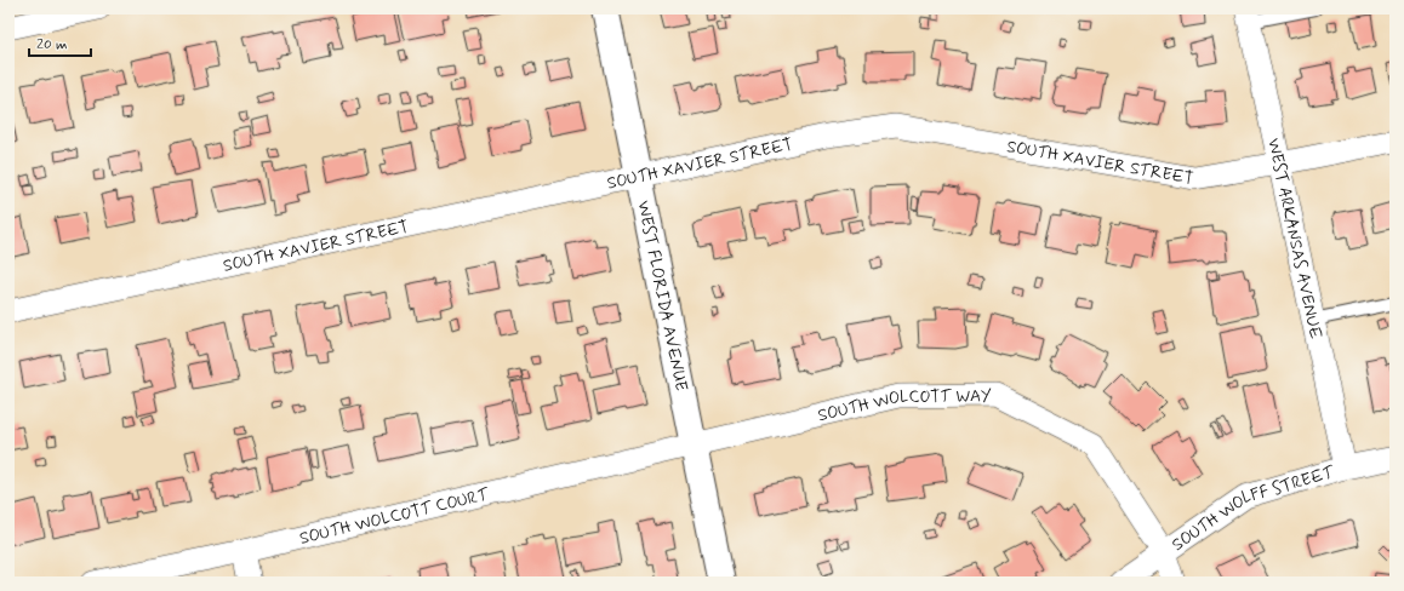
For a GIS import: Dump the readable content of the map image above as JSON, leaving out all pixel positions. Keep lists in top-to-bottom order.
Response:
{
  "streets": {
    "street": [
      "SOUTH XAVIER STREET",
      "WEST ARKANSAS AVENUE",
      "WEST FLORIDA AVENUE",
      "SOUTH WOLCOTT WAY",
      "SOUTH WOLFF STREET",
      "SOUTH WOLCOTT COURT"
    ]
  },
  "crossings": [
    ["SOUTH XAVIER STREET", "WEST ARKANSAS AVENUE"],
    ["SOUTH XAVIER STREET", "WEST FLORIDA AVENUE"],
    ["WEST ARKANSAS AVENUE", "SOUTH WOLFF STREET"],
    ["WEST FLORIDA AVENUE", "SOUTH WOLCOTT WAY"],
    ["WEST FLORIDA AVENUE", "SOUTH WOLCOTT COURT"],
    ["SOUTH WOLCOTT WAY", "SOUTH WOLFF STREET"],
    ["SOUTH WOLCOTT WAY", "SOUTH WOLCOTT COURT"]
  ],
  "scale_bar": "20 m"
}
